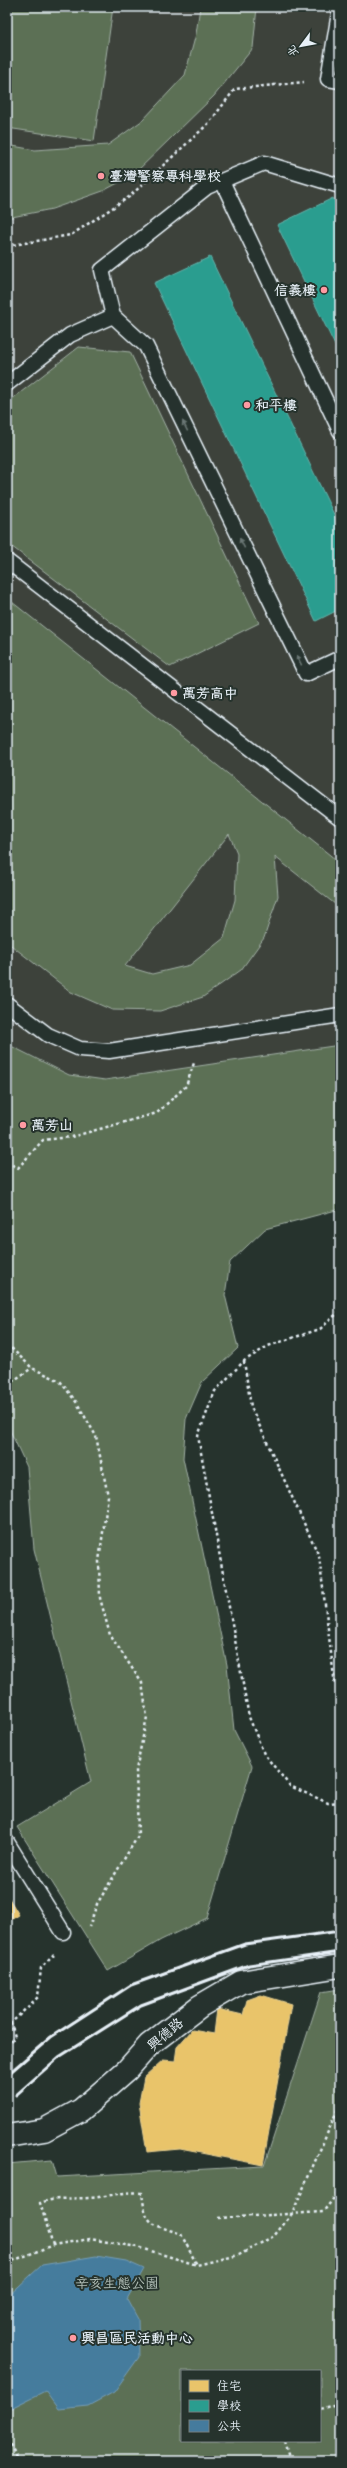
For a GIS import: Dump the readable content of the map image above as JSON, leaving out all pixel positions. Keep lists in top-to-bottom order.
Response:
{
  "streets": {
    "street": ["興德路"]
  },
  "parks": ["辛亥生態公園"],
  "places": [
    "臺灣警察專科學校",
    "信義樓",
    "和平樓",
    "萬芳高中",
    "萬芳山",
    "興昌區民活動中心"
  ],
  "legend": ["住宅", "學校", "公共"],
  "north": "bottom left"
}
